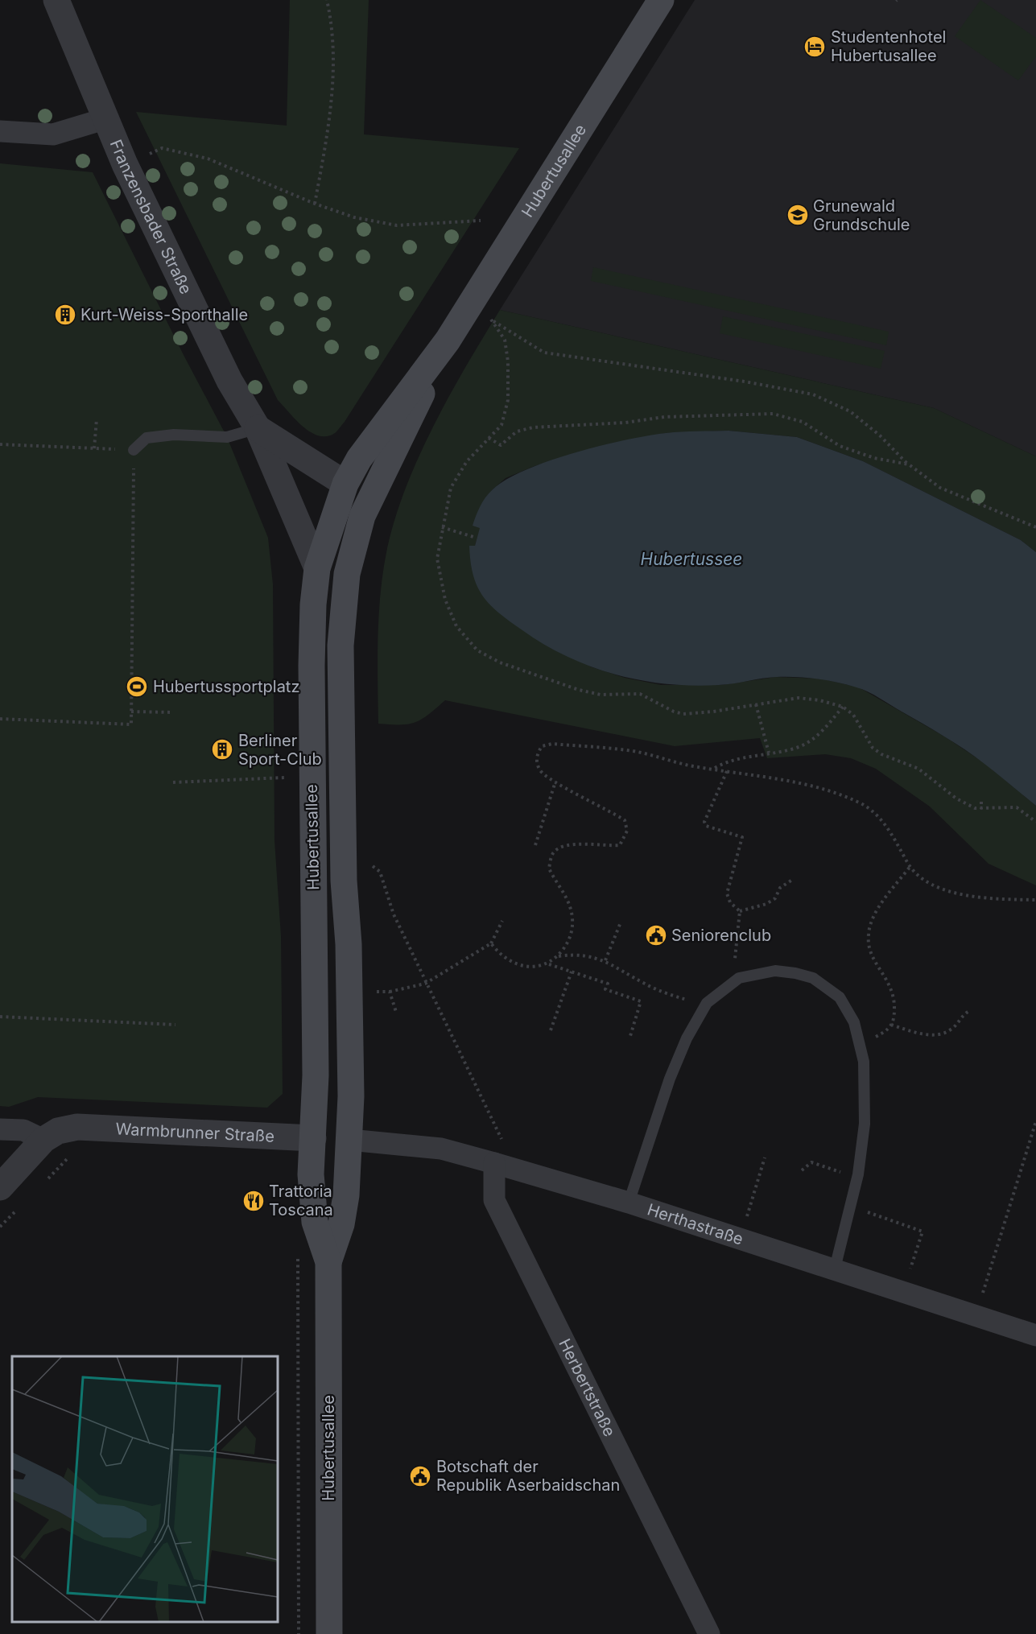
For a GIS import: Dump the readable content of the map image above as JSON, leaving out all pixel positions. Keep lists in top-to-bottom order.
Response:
{
  "streets": {
    "main road": ["Hubertusallee"],
    "street": [
      "Franzensbader Straße",
      "Warmbrunner Straße",
      "Herthastraße",
      "Herbertstraße"
    ]
  },
  "crossings": [
    ["Hubertusallee", "Franzensbader Straße"],
    ["Hubertusallee", "Warmbrunner Straße"],
    ["Hubertusallee", "Herthastraße"],
    ["Herthastraße", "Herbertstraße"]
  ],
  "water": ["Hubertussee"],
  "places": {
    "hotel": ["Studentenhotel Hubertusallee"],
    "school or university": ["Grunewald Grundschule"],
    "building": ["Kurt-Weiss-Sporthalle", "Berliner Sport-Club"],
    "sports": ["Hubertussportplatz"],
    "public building": ["Seniorenclub", "Botschaft der Republik Aserbaidschan"],
    "restaurant": ["Trattoria Toscana"]
  }
}
